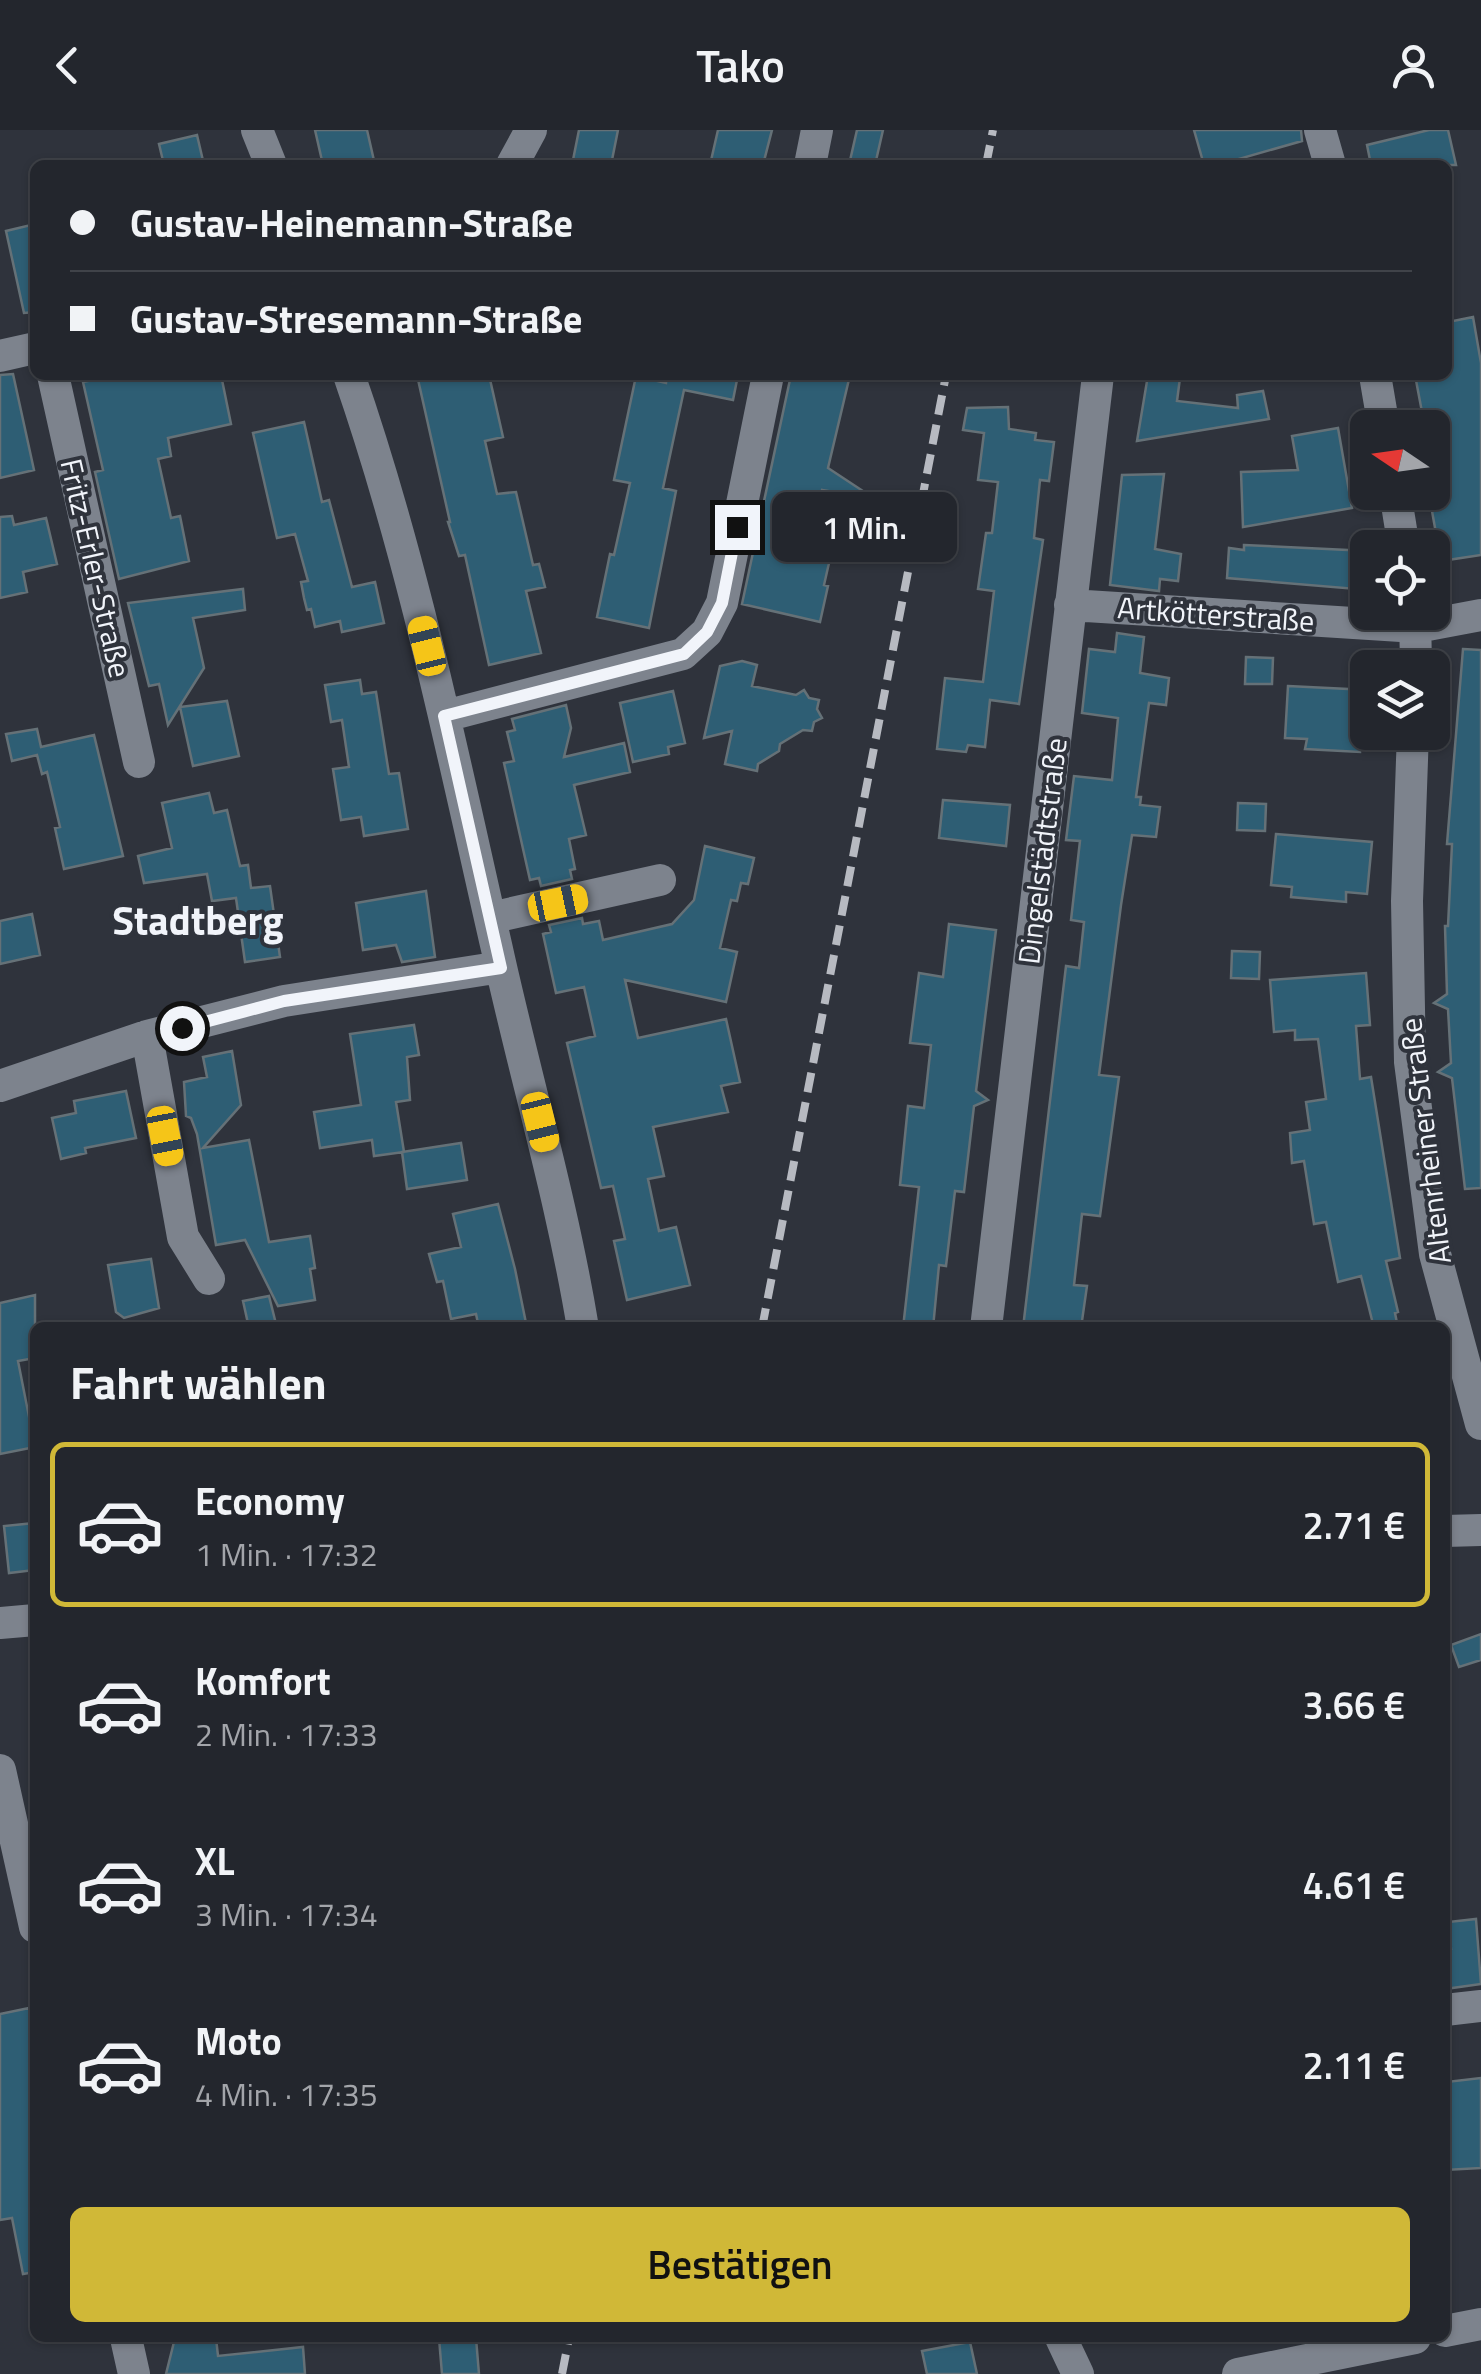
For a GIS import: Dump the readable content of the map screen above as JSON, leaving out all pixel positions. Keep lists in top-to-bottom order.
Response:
{
  "streets": {
    "street": [
      "Fritz-Erler-Straße",
      "Artkötterstraße",
      "Dingelstädtstraße",
      "Altenrheiner Straße"
    ]
  },
  "crossings": [
    ["Artkötterstraße", "Dingelstädtstraße"]
  ],
  "districts": ["Stadtberg"],
  "north": "left",
  "page": {
    "header": "Tako",
    "banner": ["Gustav-Heinemann-Straße", "Gustav-Stresemann-Straße"],
    "bubble": "1 Min.",
    "heading": "Fahrt wählen",
    "list": [
      {
        "name": "Economy",
        "note": "1 Min. · 17:32",
        "value": "2.71 €"
      },
      {
        "name": "Komfort",
        "note": "2 Min. · 17:33",
        "value": "3.66 €"
      },
      {
        "name": "XL",
        "note": "3 Min. · 17:34",
        "value": "4.61 €"
      },
      {
        "name": "Moto",
        "note": "4 Min. · 17:35",
        "value": "2.11 €"
      }
    ],
    "buttons": "Bestätigen"
  }
}
